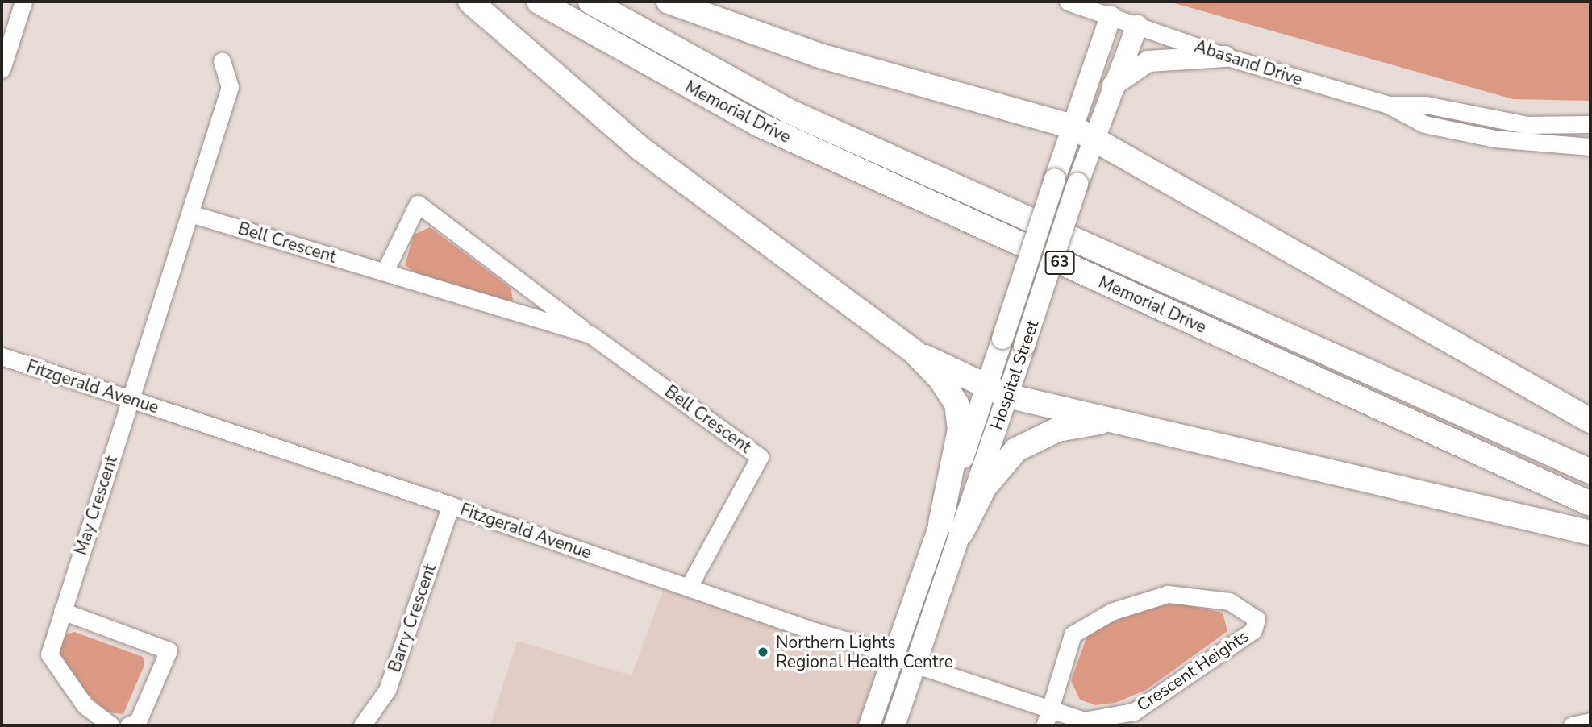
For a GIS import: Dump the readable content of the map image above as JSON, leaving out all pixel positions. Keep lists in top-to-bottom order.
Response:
{
  "streets": {
    "highway": ["Memorial Drive", "63"],
    "main road": ["Hospital Street"],
    "street": [
      "Abasand Drive",
      "Bell Crescent",
      "Fitzgerald Avenue",
      "May Crescent",
      "Barry Crescent",
      "Crescent Heights"
    ]
  },
  "crossings": [
    ["Abasand Drive", "Hospital Street"],
    ["Bell Crescent", "Fitzgerald Avenue"],
    ["Hospital Street", "Fitzgerald Avenue"],
    ["Fitzgerald Avenue", "May Crescent"],
    ["Fitzgerald Avenue", "Barry Crescent"],
    ["Fitzgerald Avenue", "Crescent Heights"]
  ],
  "places": ["Northern Lights Regional Health Centre"]
}
